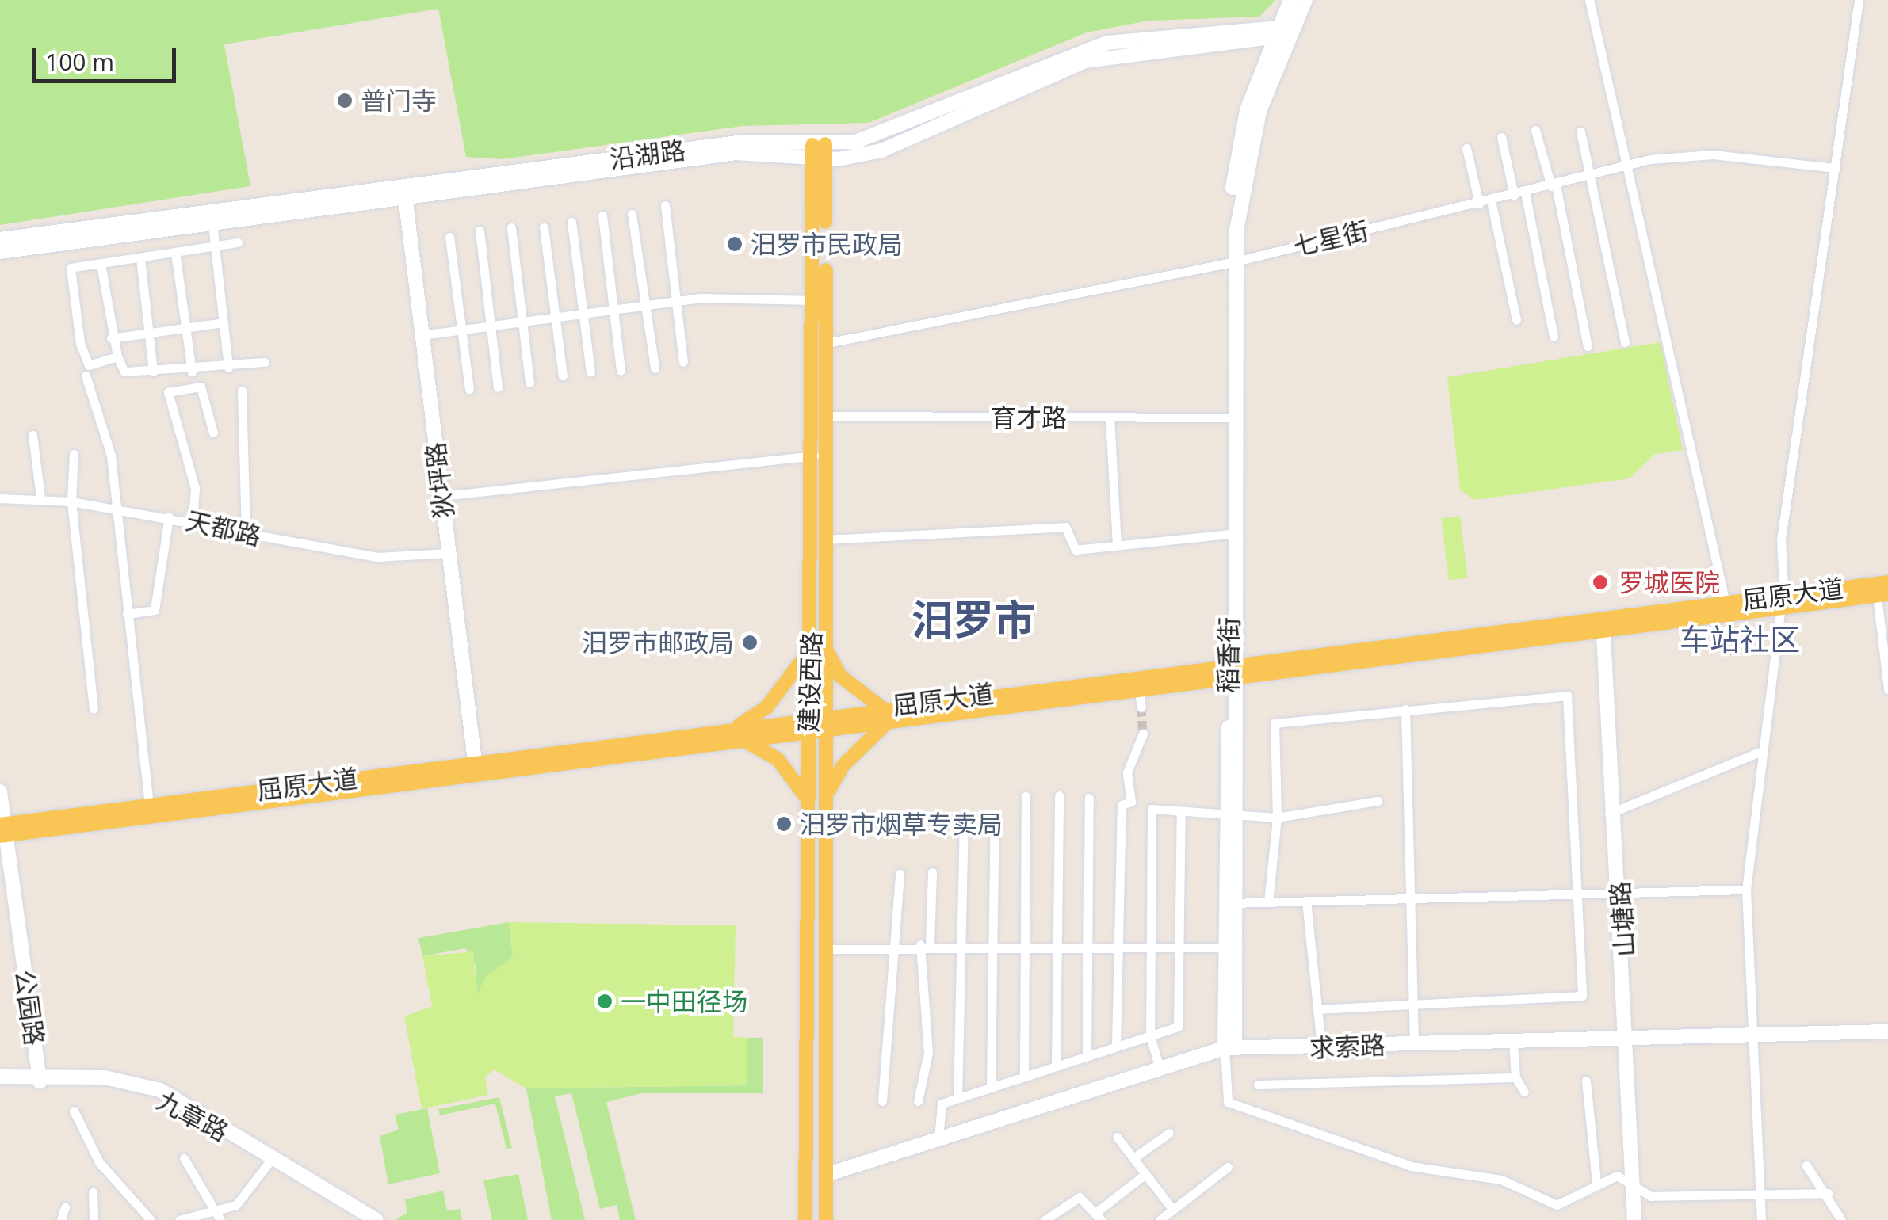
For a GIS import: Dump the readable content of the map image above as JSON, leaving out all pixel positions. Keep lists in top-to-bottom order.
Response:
{
  "streets": {
    "main road": ["屈原大道", "建设西路"],
    "street": [
      "沿湖路",
      "七星街",
      "育才路",
      "狄坪路",
      "天都路",
      "稻香街",
      "山塘路",
      "公园路",
      "求索路",
      "九章路"
    ]
  },
  "crossings": [
    ["沿湖路", "狄坪路"],
    ["沿湖路", "建设西路"],
    ["七星街", "稻香街"],
    ["七星街", "建设西路"],
    ["育才路", "稻香街"],
    ["育才路", "建设西路"],
    ["狄坪路", "天都路"],
    ["狄坪路", "屈原大道"],
    ["屈原大道", "稻香街"],
    ["屈原大道", "建设西路"],
    ["屈原大道", "山塘路"],
    ["屈原大道", "公园路"],
    ["稻香街", "求索路"],
    ["建设西路", "求索路"],
    ["山塘路", "求索路"],
    ["公园路", "九章路"]
  ],
  "districts": ["汨罗市", "车站社区"],
  "places": [
    "普门寺",
    "汨罗市民政局",
    "罗城医院",
    "汨罗市邮政局",
    "汨罗市烟草专卖局",
    "一中田径场"
  ],
  "scale_bar": "100 m"
}
